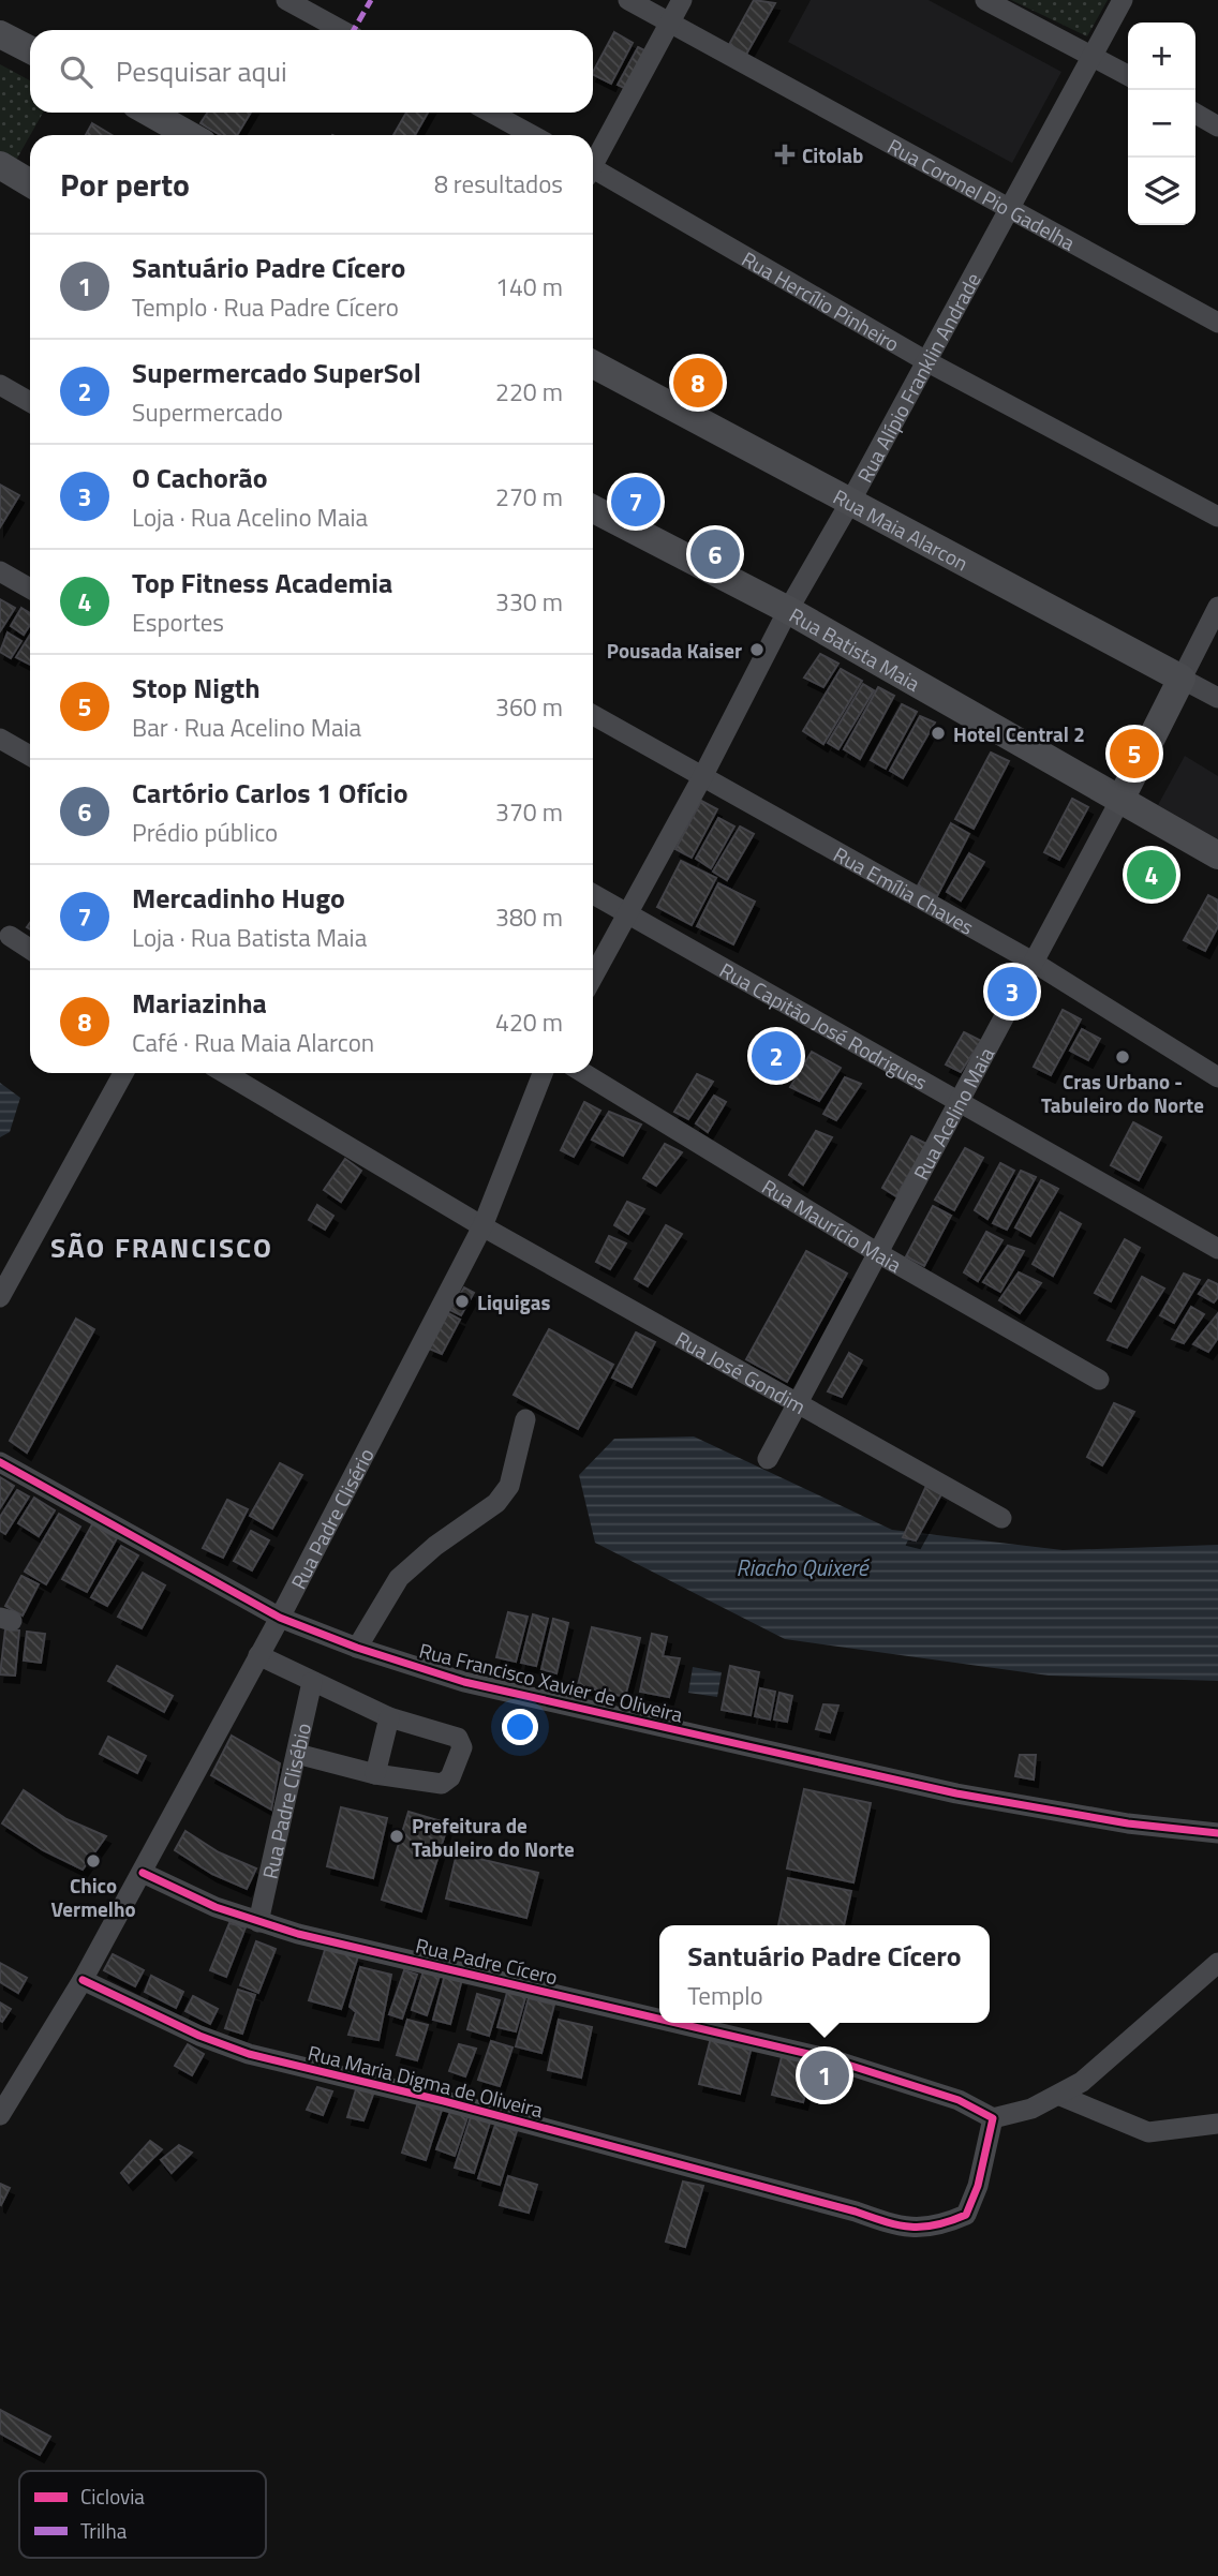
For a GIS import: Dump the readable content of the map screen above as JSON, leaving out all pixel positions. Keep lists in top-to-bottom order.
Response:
{
  "streets": {
    "main road": ["Rua Maia Alarcon", "Rua Batista Maia", "Rua Acelino Maia"],
    "street": [
      "Rua Coronel Pio Gadelha",
      "Rua Hercílio Pinheiro",
      "Rua Alípio Franklin Andrade",
      "Rua Emília Chaves",
      "Rua Capitão José Rodrigues",
      "Rua Maurício Maia",
      "Rua José Gondim",
      "Rua Padre Clisério",
      "Rua Francisco Xavier de Oliveira",
      "Rua Padre Clisébio",
      "Rua Padre Cícero",
      "Rua Maria Digma de Oliveira"
    ]
  },
  "crossings": [
    ["Rua Coronel Pio Gadelha", "Rua Alípio Franklin Andrade"],
    ["Rua Hercílio Pinheiro", "Rua Alípio Franklin Andrade"],
    ["Rua Alípio Franklin Andrade", "Rua Maia Alarcon"],
    ["Rua Alípio Franklin Andrade", "Rua Batista Maia"],
    ["Rua Alípio Franklin Andrade", "Rua Emília Chaves"],
    ["Rua Alípio Franklin Andrade", "Rua Capitão José Rodrigues"],
    ["Rua Maia Alarcon", "Rua Acelino Maia"],
    ["Rua Batista Maia", "Rua Acelino Maia"],
    ["Rua Emília Chaves", "Rua Acelino Maia"],
    ["Rua Capitão José Rodrigues", "Rua Acelino Maia"],
    ["Rua Acelino Maia", "Rua Maurício Maia"],
    ["Rua Acelino Maia", "Rua José Gondim"],
    ["Rua José Gondim", "Rua Padre Clisério"],
    ["Rua Padre Clisério", "Rua Francisco Xavier de Oliveira"],
    ["Rua Padre Clisério", "Rua Padre Cícero"],
    ["Rua Padre Clisério", "Rua Maria Digma de Oliveira"],
    ["Rua Padre Clisébio", "Rua Padre Cícero"],
    ["Rua Padre Cícero", "Rua Maria Digma de Oliveira"]
  ],
  "districts": ["SÃO FRANCISCO"],
  "water": ["Riacho Quixeré"],
  "places": {
    "health": ["Citolab"],
    "other": [
      "Pousada Kaiser",
      "Hotel Central 2",
      "Cras Urbano - Tabuleiro do Norte",
      "Liquigas",
      "Prefeitura de Tabuleiro do Norte",
      "Chico Vermelho"
    ]
  },
  "legend": ["Ciclovia", "Trilha"],
  "page": {
    "map_buttons": ["+", "−"],
    "search": "Pesquisar aqui",
    "heading": ["Por perto", "8 resultados"],
    "list": [
      {
        "mark": "1",
        "name": "Santuário Padre Cícero",
        "note": "Templo · Rua Padre Cícero",
        "value": "140 m"
      },
      {
        "mark": "2",
        "name": "Supermercado SuperSol",
        "note": "Supermercado",
        "value": "220 m"
      },
      {
        "mark": "3",
        "name": "O Cachorão",
        "note": "Loja · Rua Acelino Maia",
        "value": "270 m"
      },
      {
        "mark": "4",
        "name": "Top Fitness Academia",
        "note": "Esportes",
        "value": "330 m"
      },
      {
        "mark": "5",
        "name": "Stop Nigth",
        "note": "Bar · Rua Acelino Maia",
        "value": "360 m"
      },
      {
        "mark": "6",
        "name": "Cartório Carlos 1 Ofício",
        "note": "Prédio público",
        "value": "370 m"
      },
      {
        "mark": "7",
        "name": "Mercadinho Hugo",
        "note": "Loja · Rua Batista Maia",
        "value": "380 m"
      },
      {
        "mark": "8",
        "name": "Mariazinha",
        "note": "Café · Rua Maia Alarcon",
        "value": "420 m"
      }
    ],
    "pins": [
      "8",
      "7",
      "6",
      "5",
      "4",
      "3",
      "2",
      "1"
    ],
    "popup": ["Santuário Padre Cícero", "Templo"]
  }
}
